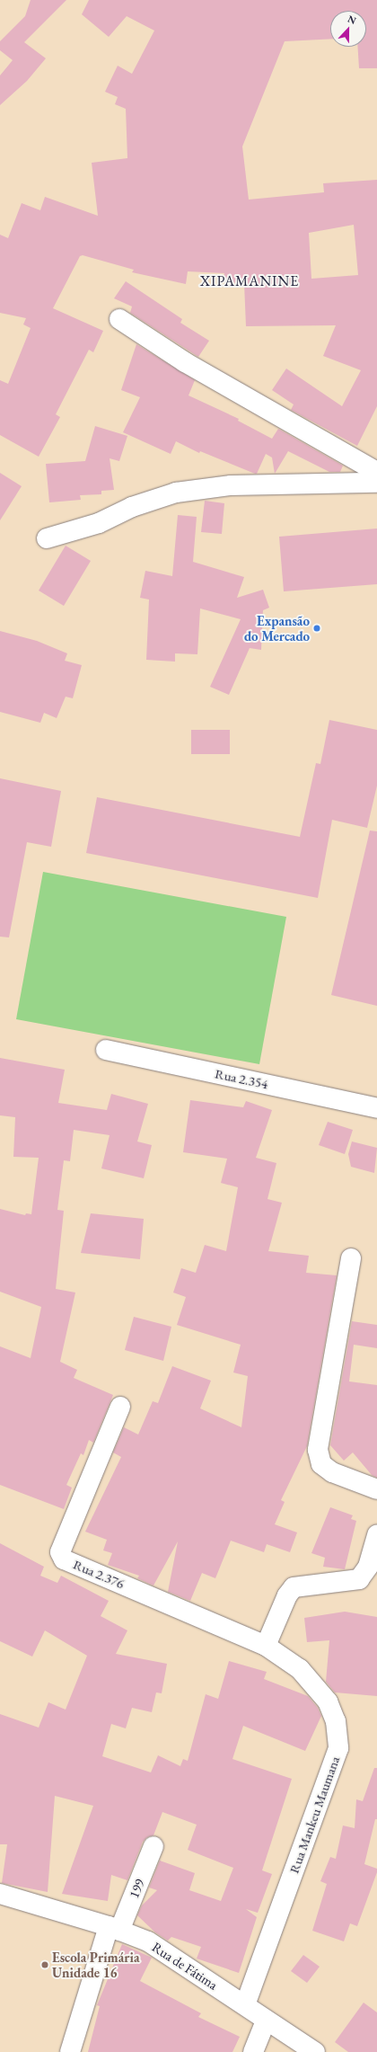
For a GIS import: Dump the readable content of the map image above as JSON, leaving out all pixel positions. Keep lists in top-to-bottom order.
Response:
{
  "streets": {
    "street": [
      "Rua 2.354",
      "Rua 2.376",
      "Rua Mankeu Maumana",
      "199",
      "Rua de Fátima"
    ]
  },
  "crossings": [
    ["Rua 2.376", "Rua Mankeu Maumana"],
    ["Rua Mankeu Maumana", "Rua de Fátima"],
    ["199", "Rua de Fátima"]
  ],
  "districts": ["XIPAMANINE"],
  "places": ["Expansão do Mercado", "Escola Primária Unidade 16"],
  "north": "top"
}
